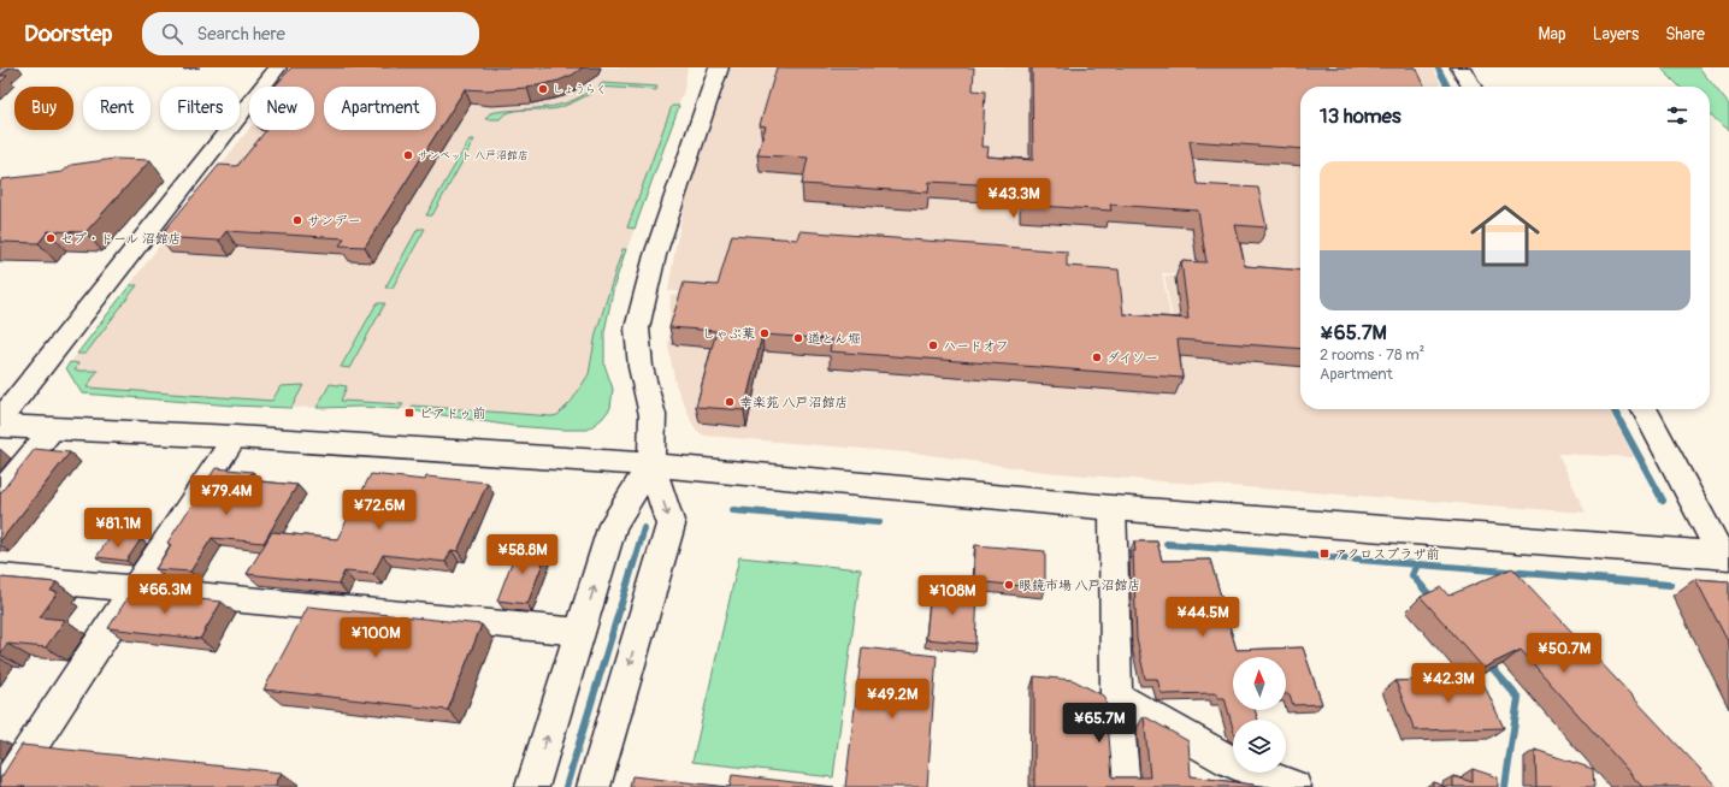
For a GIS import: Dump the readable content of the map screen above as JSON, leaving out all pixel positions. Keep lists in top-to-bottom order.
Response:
{
  "places": {
    "other": [
      "しょうらく",
      "サンペット 八戸沼館店",
      "サンデー",
      "セプ・ドール 沼館店",
      "しゃぶ葉",
      "道とん堀",
      "ハードオフ",
      "ダイソー",
      "幸楽苑 八戸沼館店",
      "眼鏡市場 八戸沼館店"
    ],
    "transit": ["ピアドゥ前", "アクロスプラザ前"]
  },
  "north": "top",
  "page": {
    "header": "Doorstep",
    "search": "Search here",
    "nav": ["Map", "Layers", "Share"],
    "chip": [
      "Buy",
      "Rent",
      "Filters",
      "New",
      "Apartment"
    ],
    "heading": "13 homes",
    "list": [
      {
        "name": "¥65.7M",
        "note": "2 rooms · 78 m² · Apartment"
      }
    ],
    "price": [
      "¥43.3M",
      "¥79.4M",
      "¥72.6M",
      "¥81.1M",
      "¥58.8M",
      "¥66.3M",
      "¥108M",
      "¥44.5M",
      "¥100M",
      "¥50.7M",
      "¥42.3M",
      "¥49.2M",
      "¥65.7M"
    ]
  }
}
